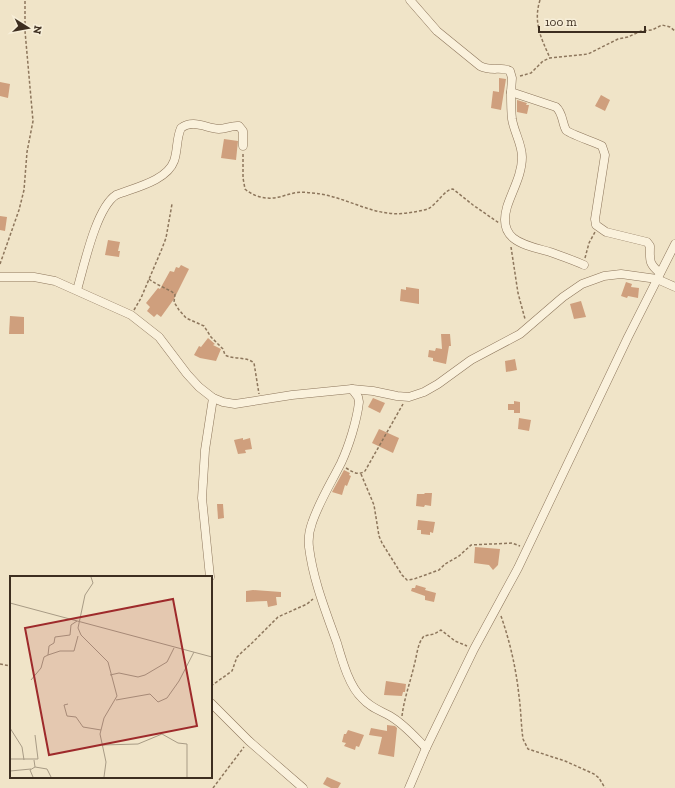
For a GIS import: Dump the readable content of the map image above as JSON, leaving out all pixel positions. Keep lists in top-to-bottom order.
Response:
{
  "scale_bar": "100 m",
  "north": "right"
}
